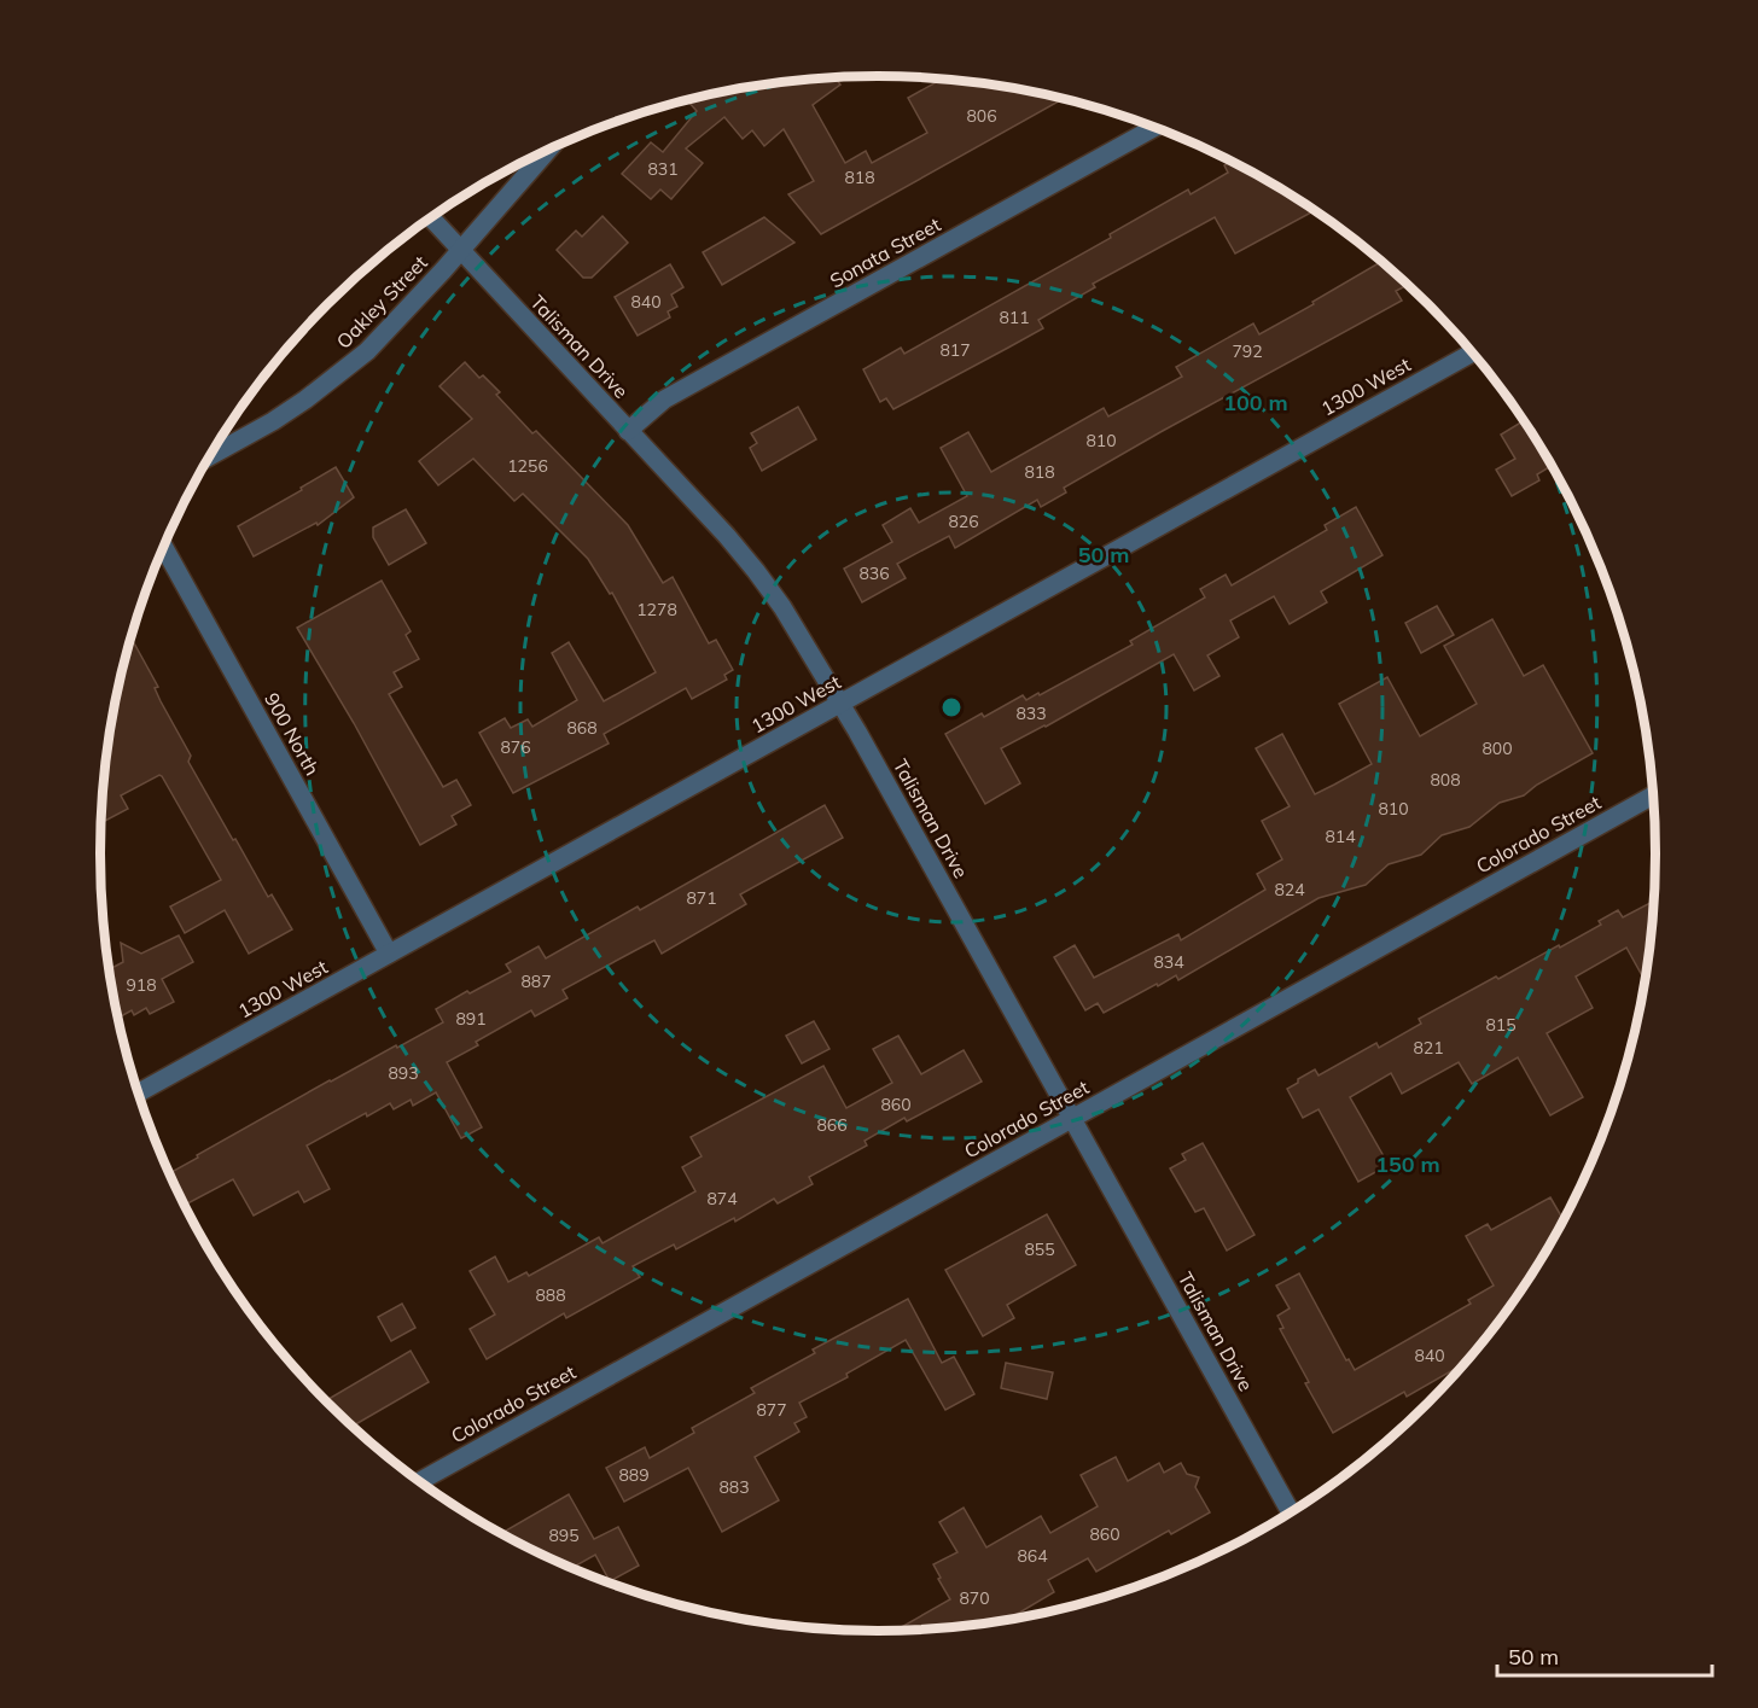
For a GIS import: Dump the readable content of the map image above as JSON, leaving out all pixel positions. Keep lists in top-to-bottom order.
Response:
{
  "streets": {
    "street": [
      "Sonata Street",
      "Oakley Street",
      "Talisman Drive",
      "1300 West",
      "900 North",
      "Colorado Street"
    ]
  },
  "crossings": [
    ["Sonata Street", "Talisman Drive"],
    ["Oakley Street", "Talisman Drive"],
    ["Talisman Drive", "1300 West"],
    ["Talisman Drive", "Colorado Street"],
    ["1300 West", "900 North"]
  ],
  "house_numbers": [
    "806",
    "831",
    "818",
    "840",
    "811",
    "817",
    "792",
    "810",
    "1256",
    "818",
    "826",
    "836",
    "1278",
    "833",
    "868",
    "876",
    "800",
    "808",
    "810",
    "814",
    "824",
    "871",
    "834",
    "887",
    "918",
    "891",
    "815",
    "821",
    "893",
    "860",
    "866",
    "874",
    "855",
    "888",
    "840",
    "877",
    "889",
    "883",
    "860",
    "895",
    "864",
    "870"
  ],
  "scale_bar": "50 m",
  "rings": ["100 m", "50 m", "150 m"]
}
